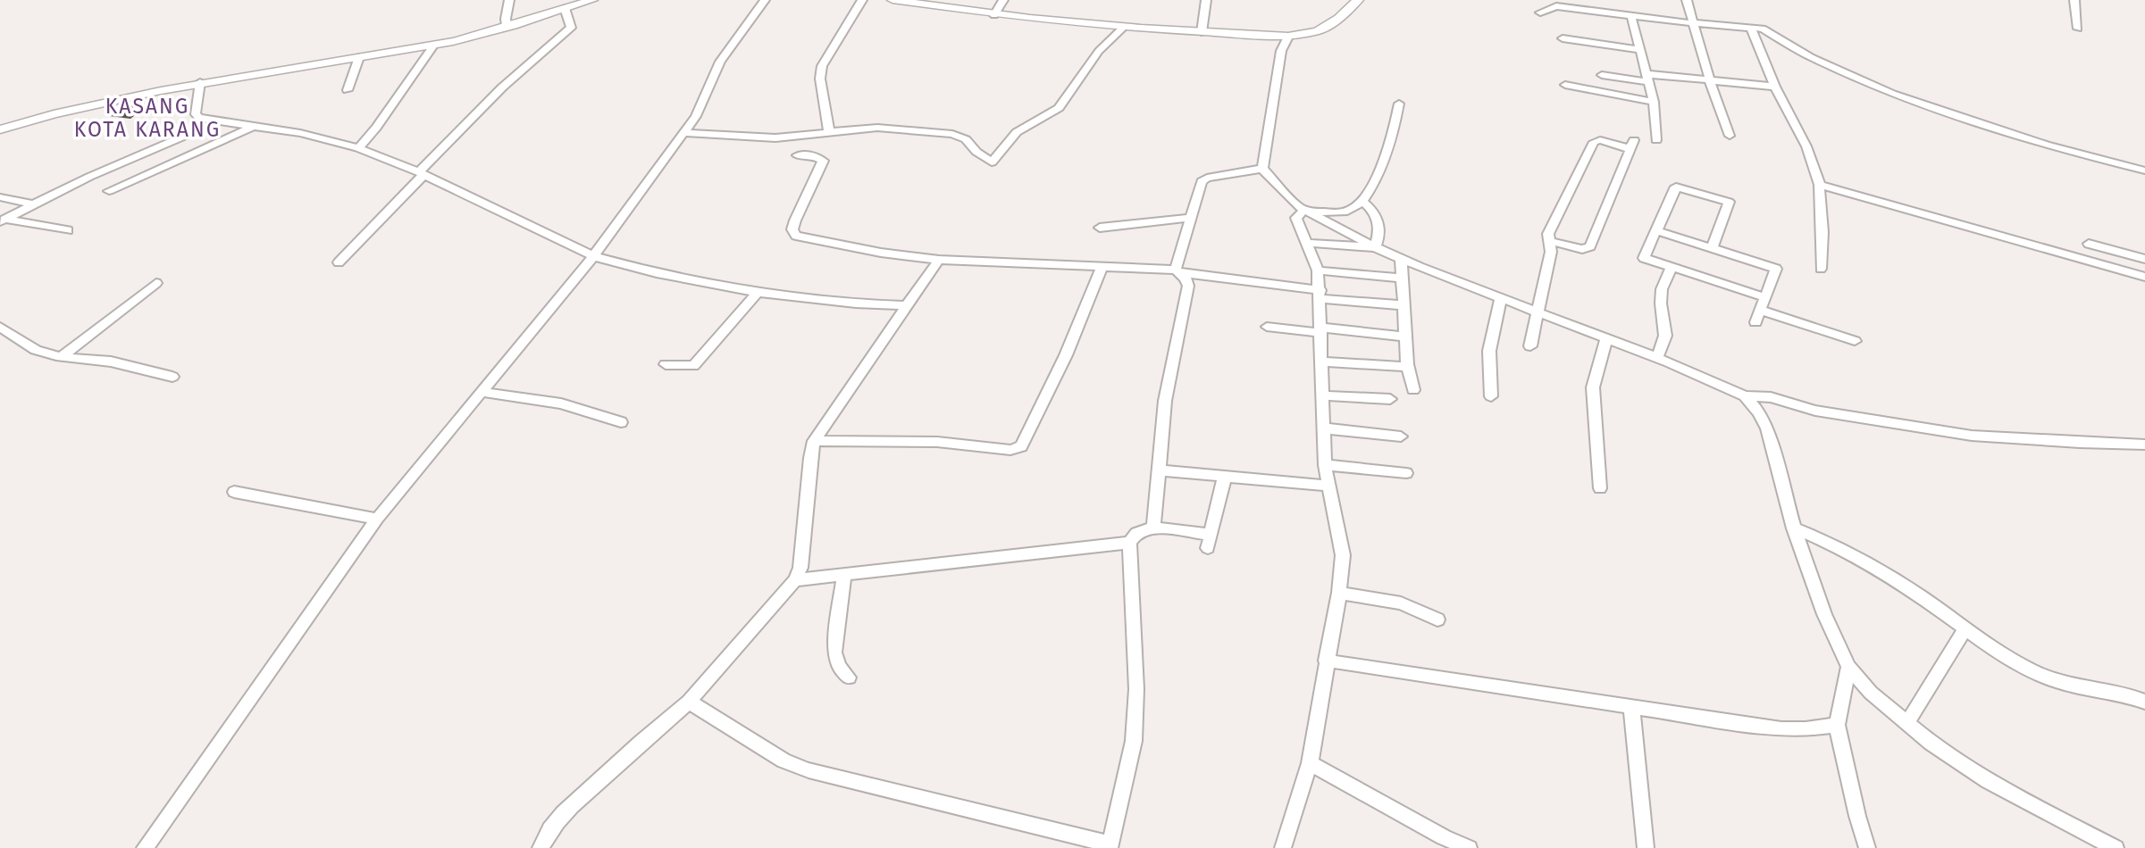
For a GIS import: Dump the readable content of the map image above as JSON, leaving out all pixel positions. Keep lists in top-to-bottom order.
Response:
{
  "districts": ["KASANG KOTA KARANG"]
}
